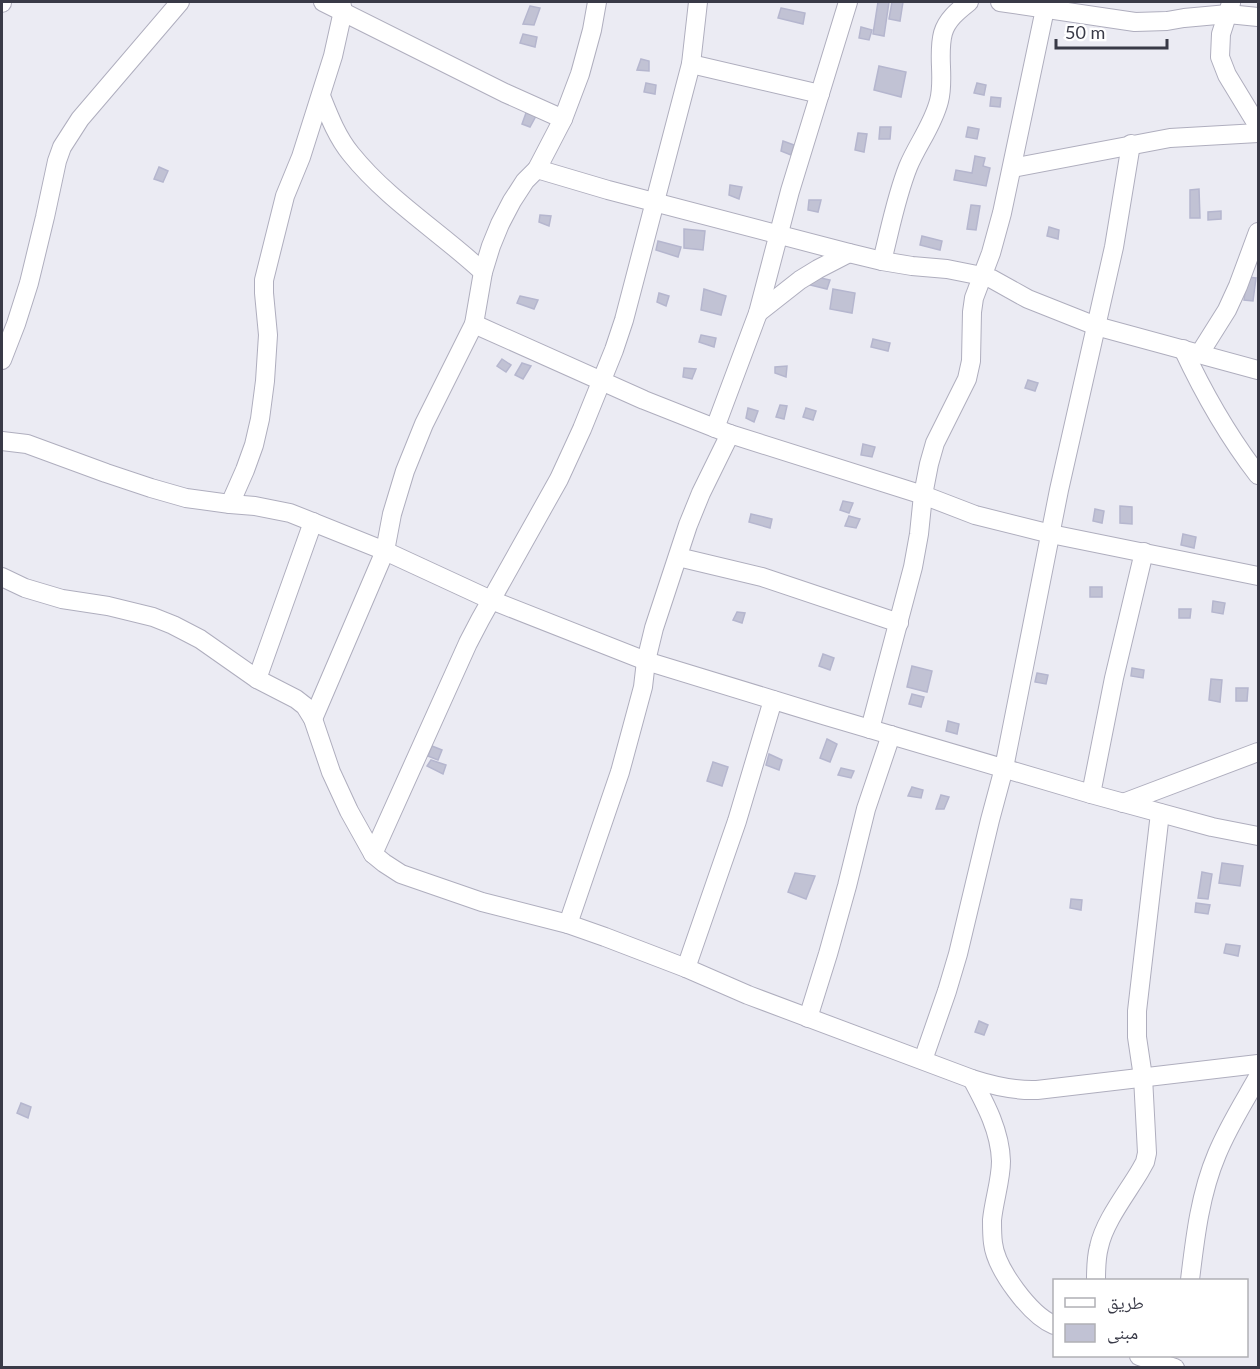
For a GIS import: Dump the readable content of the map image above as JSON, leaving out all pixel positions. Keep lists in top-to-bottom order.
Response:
{
  "legend": ["طريق", "مبنى"],
  "scale_bar": "50 m"
}
